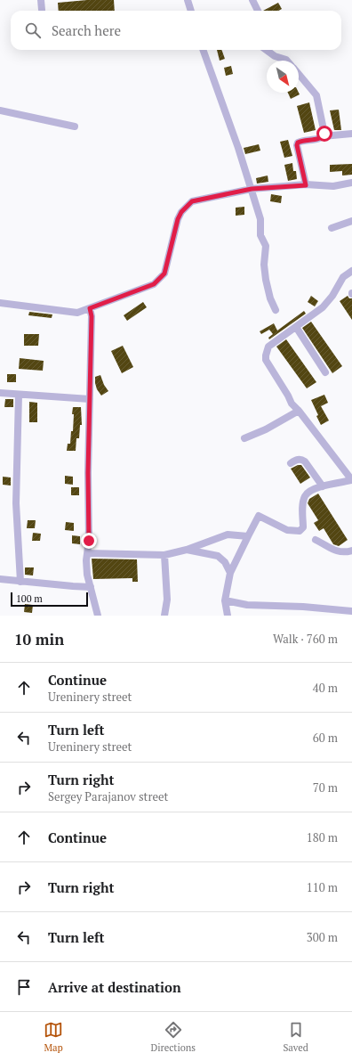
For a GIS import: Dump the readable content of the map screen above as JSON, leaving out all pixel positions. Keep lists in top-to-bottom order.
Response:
{
  "scale_bar": "100 m",
  "north": "bottom right",
  "page": {
    "search": "Search here",
    "scale": "100 m",
    "heading": ["10 min", "Walk · 760 m"],
    "list": [
      ["Continue", "Ureninery street", "40 m"],
      ["Turn left", "Ureninery street", "60 m"],
      ["Turn right", "Sergey Parajanov street", "70 m"],
      ["Continue", "180 m"],
      ["Turn right", "110 m"],
      ["Turn left", "300 m"],
      "Arrive at destination"
    ],
    "nav": ["Map", "Directions", "Saved"]
  }
}
